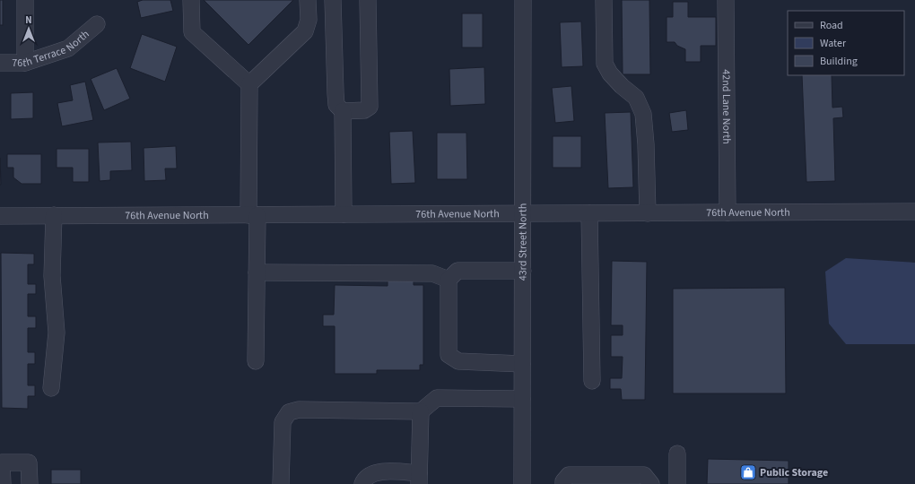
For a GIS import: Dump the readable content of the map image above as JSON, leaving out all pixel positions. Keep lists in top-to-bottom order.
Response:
{
  "streets": {
    "street": [
      "76th Terrace North",
      "42nd Lane North",
      "76th Avenue North",
      "43rd Street North"
    ]
  },
  "crossings": [
    ["42nd Lane North", "76th Avenue North"],
    ["76th Avenue North", "43rd Street North"]
  ],
  "places": {
    "shop": ["Public Storage"]
  },
  "legend": ["Road", "Water", "Building"],
  "north": "top"
}
